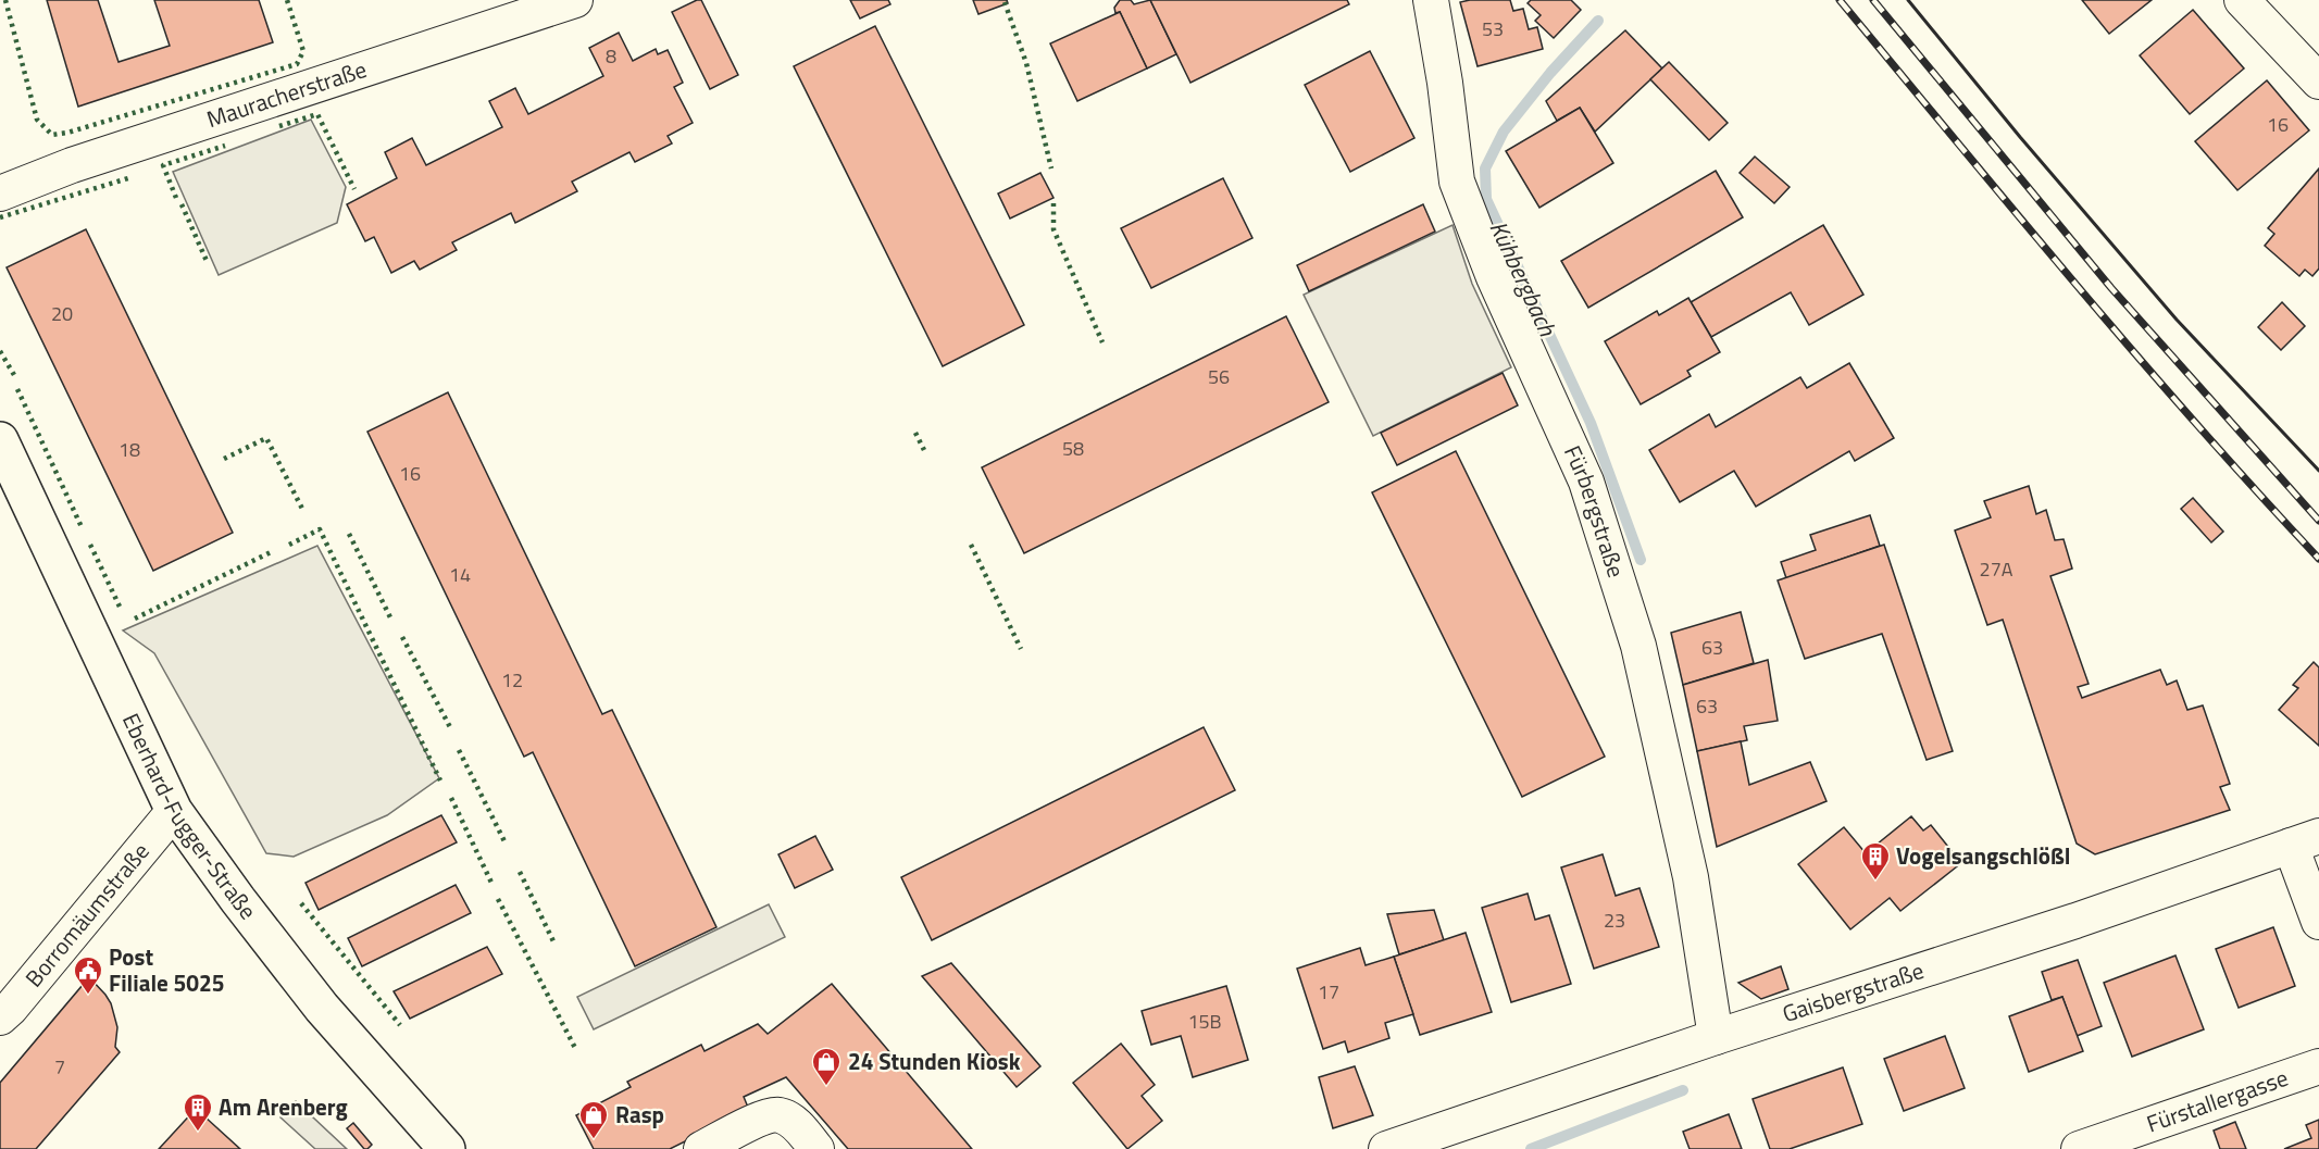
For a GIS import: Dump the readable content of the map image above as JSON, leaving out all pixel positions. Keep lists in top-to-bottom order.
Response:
{
  "streets": {
    "main road": ["Eberhard-Fugger-Straße"],
    "street": [
      "Mauracherstraße",
      "Fürbergstraße",
      "Borromäumstraße",
      "Gaisbergstraße",
      "Fürstallergasse"
    ]
  },
  "crossings": [
    ["Fürbergstraße", "Gaisbergstraße"],
    ["Eberhard-Fugger-Straße", "Borromäumstraße"]
  ],
  "water": ["Kühbergbach"],
  "places": {
    "building": ["Vogelsangschlößl", "Am Arenberg"],
    "public building": ["Post Filiale 5025"],
    "shop": ["24 Stunden Kiosk", "Rasp"]
  },
  "house_numbers": [
    "53",
    "8",
    "16",
    "20",
    "56",
    "58",
    "18",
    "16",
    "27A",
    "14",
    "63",
    "12",
    "63",
    "23",
    "17",
    "15B",
    "7"
  ]
}
